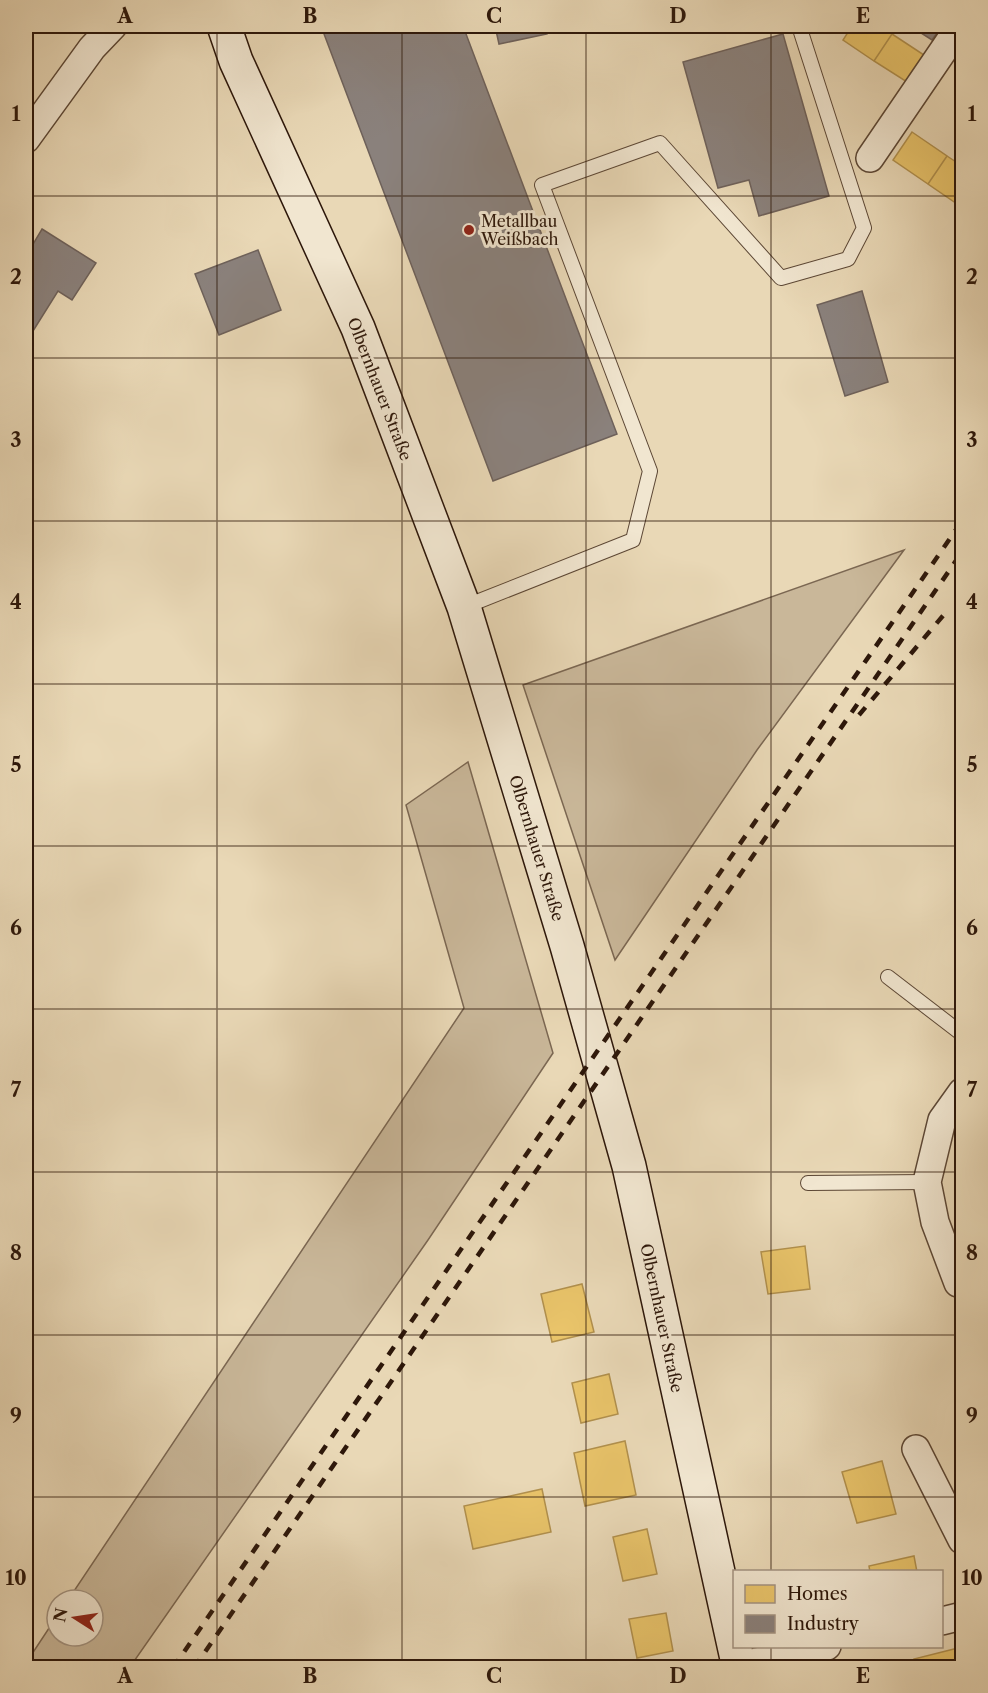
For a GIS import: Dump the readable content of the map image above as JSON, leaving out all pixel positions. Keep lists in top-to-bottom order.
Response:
{
  "streets": {
    "street": ["Olbernhauer Straße"]
  },
  "places": ["Metallbau Weißbach"],
  "legend": ["Homes", "Industry"],
  "north": "left",
  "grid": {
    "columns": [
      "A",
      "B",
      "C",
      "D",
      "E"
    ],
    "rows": [
      "1",
      "2",
      "3",
      "4",
      "5",
      "6",
      "7",
      "8",
      "9",
      "10"
    ]
  }
}
